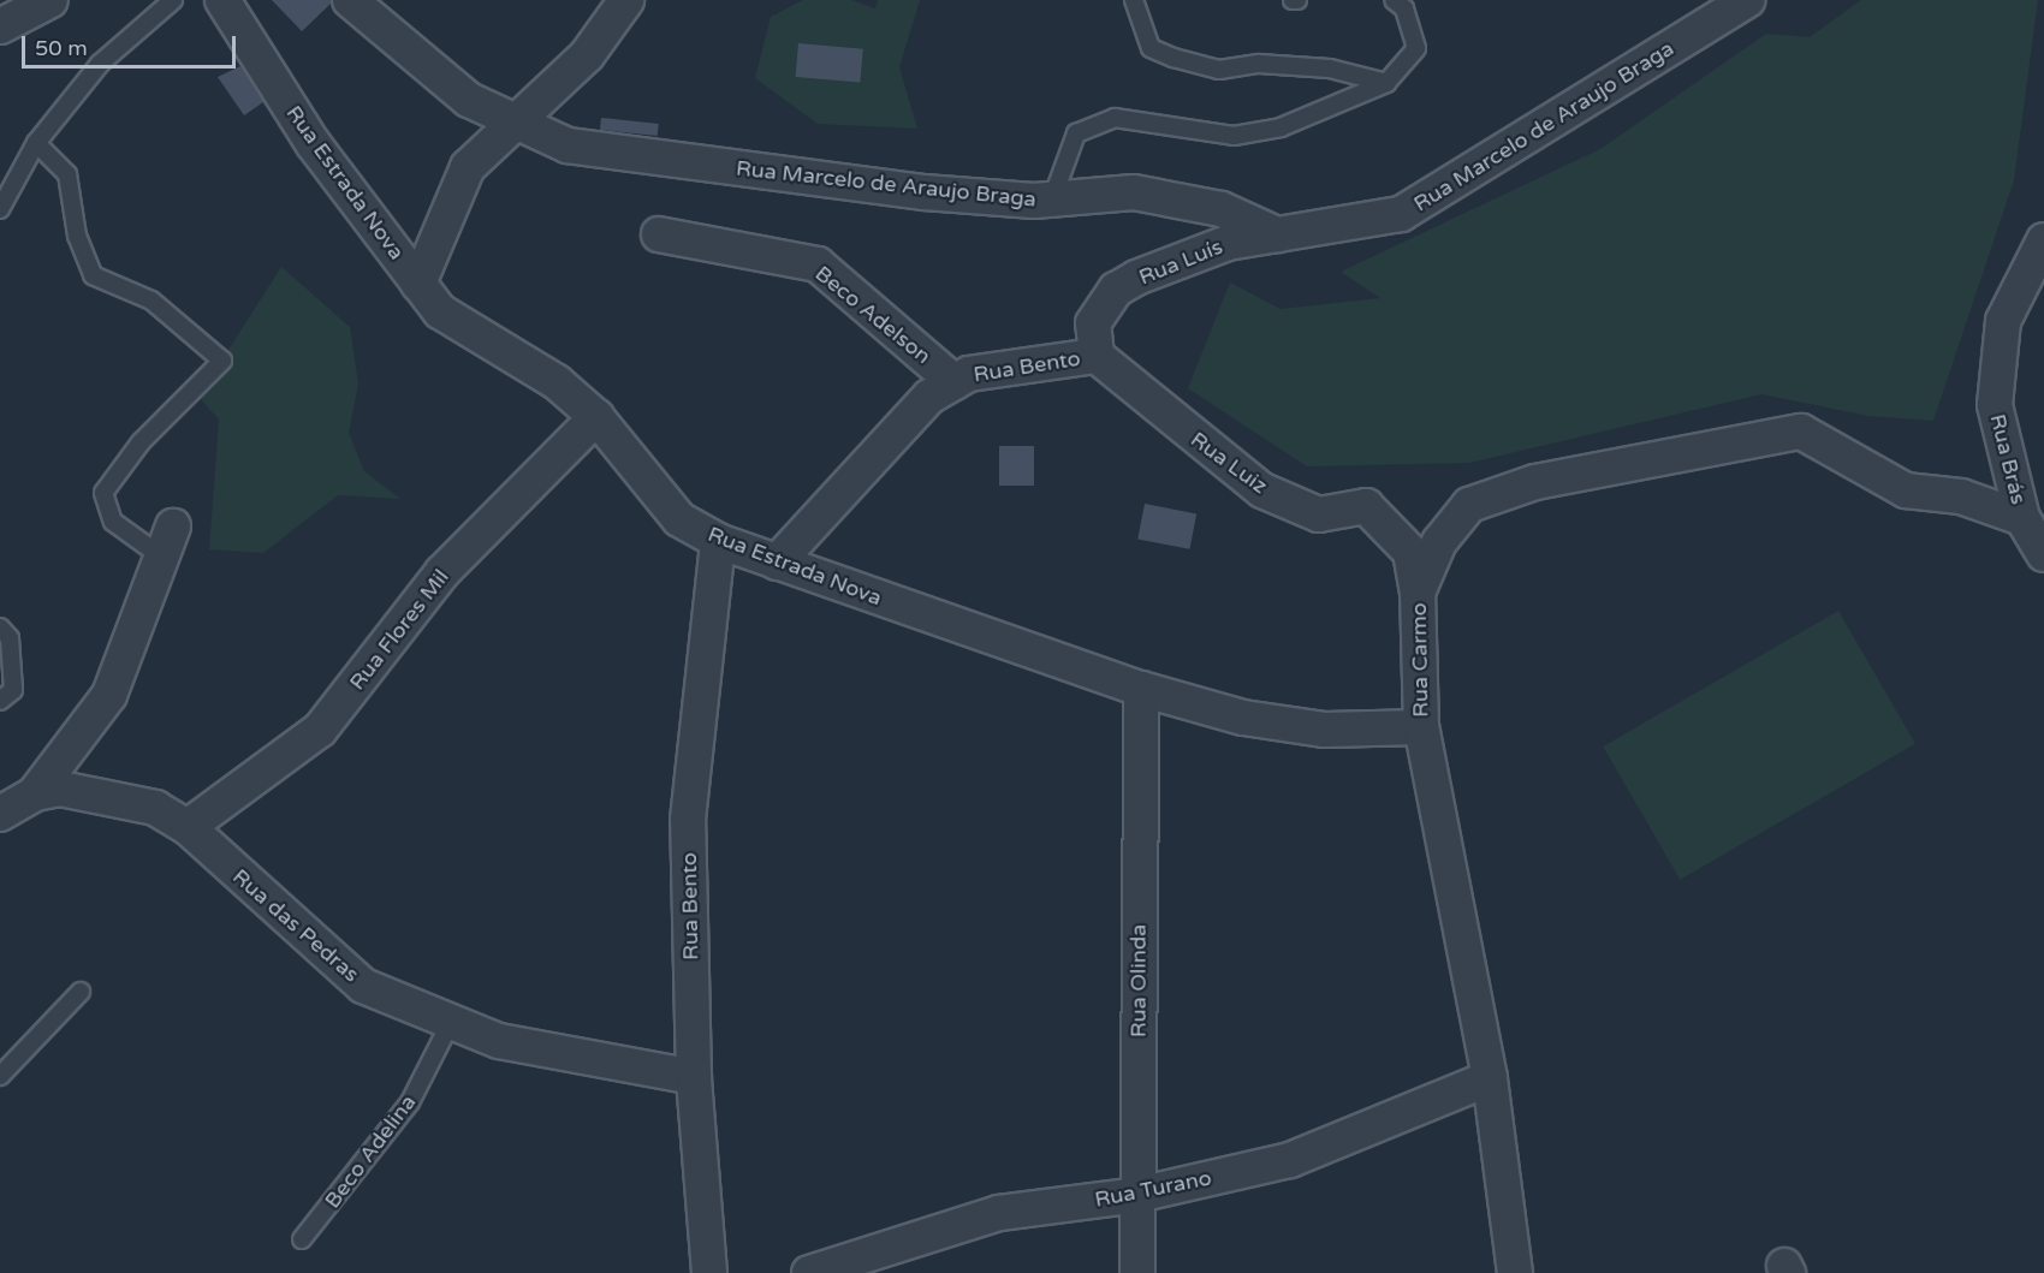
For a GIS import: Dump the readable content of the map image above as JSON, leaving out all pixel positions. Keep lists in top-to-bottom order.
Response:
{
  "streets": {
    "street": [
      "Rua Marcelo de Araujo Braga",
      "Rua Estrada Nova",
      "Rua Luís",
      "Beco Adelson",
      "Rua Bento",
      "Rua Brás",
      "Rua Luiz",
      "Rua Flores Mil",
      "Rua Carmo",
      "Rua das Pedras",
      "Rua Olinda",
      "Rua Turano"
    ],
    "lane": ["Beco Adelina"]
  },
  "crossings": [
    ["Rua Marcelo de Araujo Braga", "Rua Luís"],
    ["Rua Estrada Nova", "Rua Bento"],
    ["Rua Estrada Nova", "Rua Flores Mil"],
    ["Rua Estrada Nova", "Rua Carmo"],
    ["Rua Estrada Nova", "Rua Olinda"],
    ["Rua Luís", "Rua Bento"],
    ["Rua Luís", "Rua Luiz"],
    ["Beco Adelson", "Rua Bento"],
    ["Rua Bento", "Rua Luiz"],
    ["Rua Bento", "Rua das Pedras"],
    ["Rua Brás", "Rua Carmo"],
    ["Rua Luiz", "Rua Carmo"],
    ["Rua Flores Mil", "Rua das Pedras"],
    ["Rua Carmo", "Rua Turano"],
    ["Rua das Pedras", "Beco Adelina"],
    ["Rua Olinda", "Rua Turano"]
  ],
  "scale_bar": "50 m"
}
